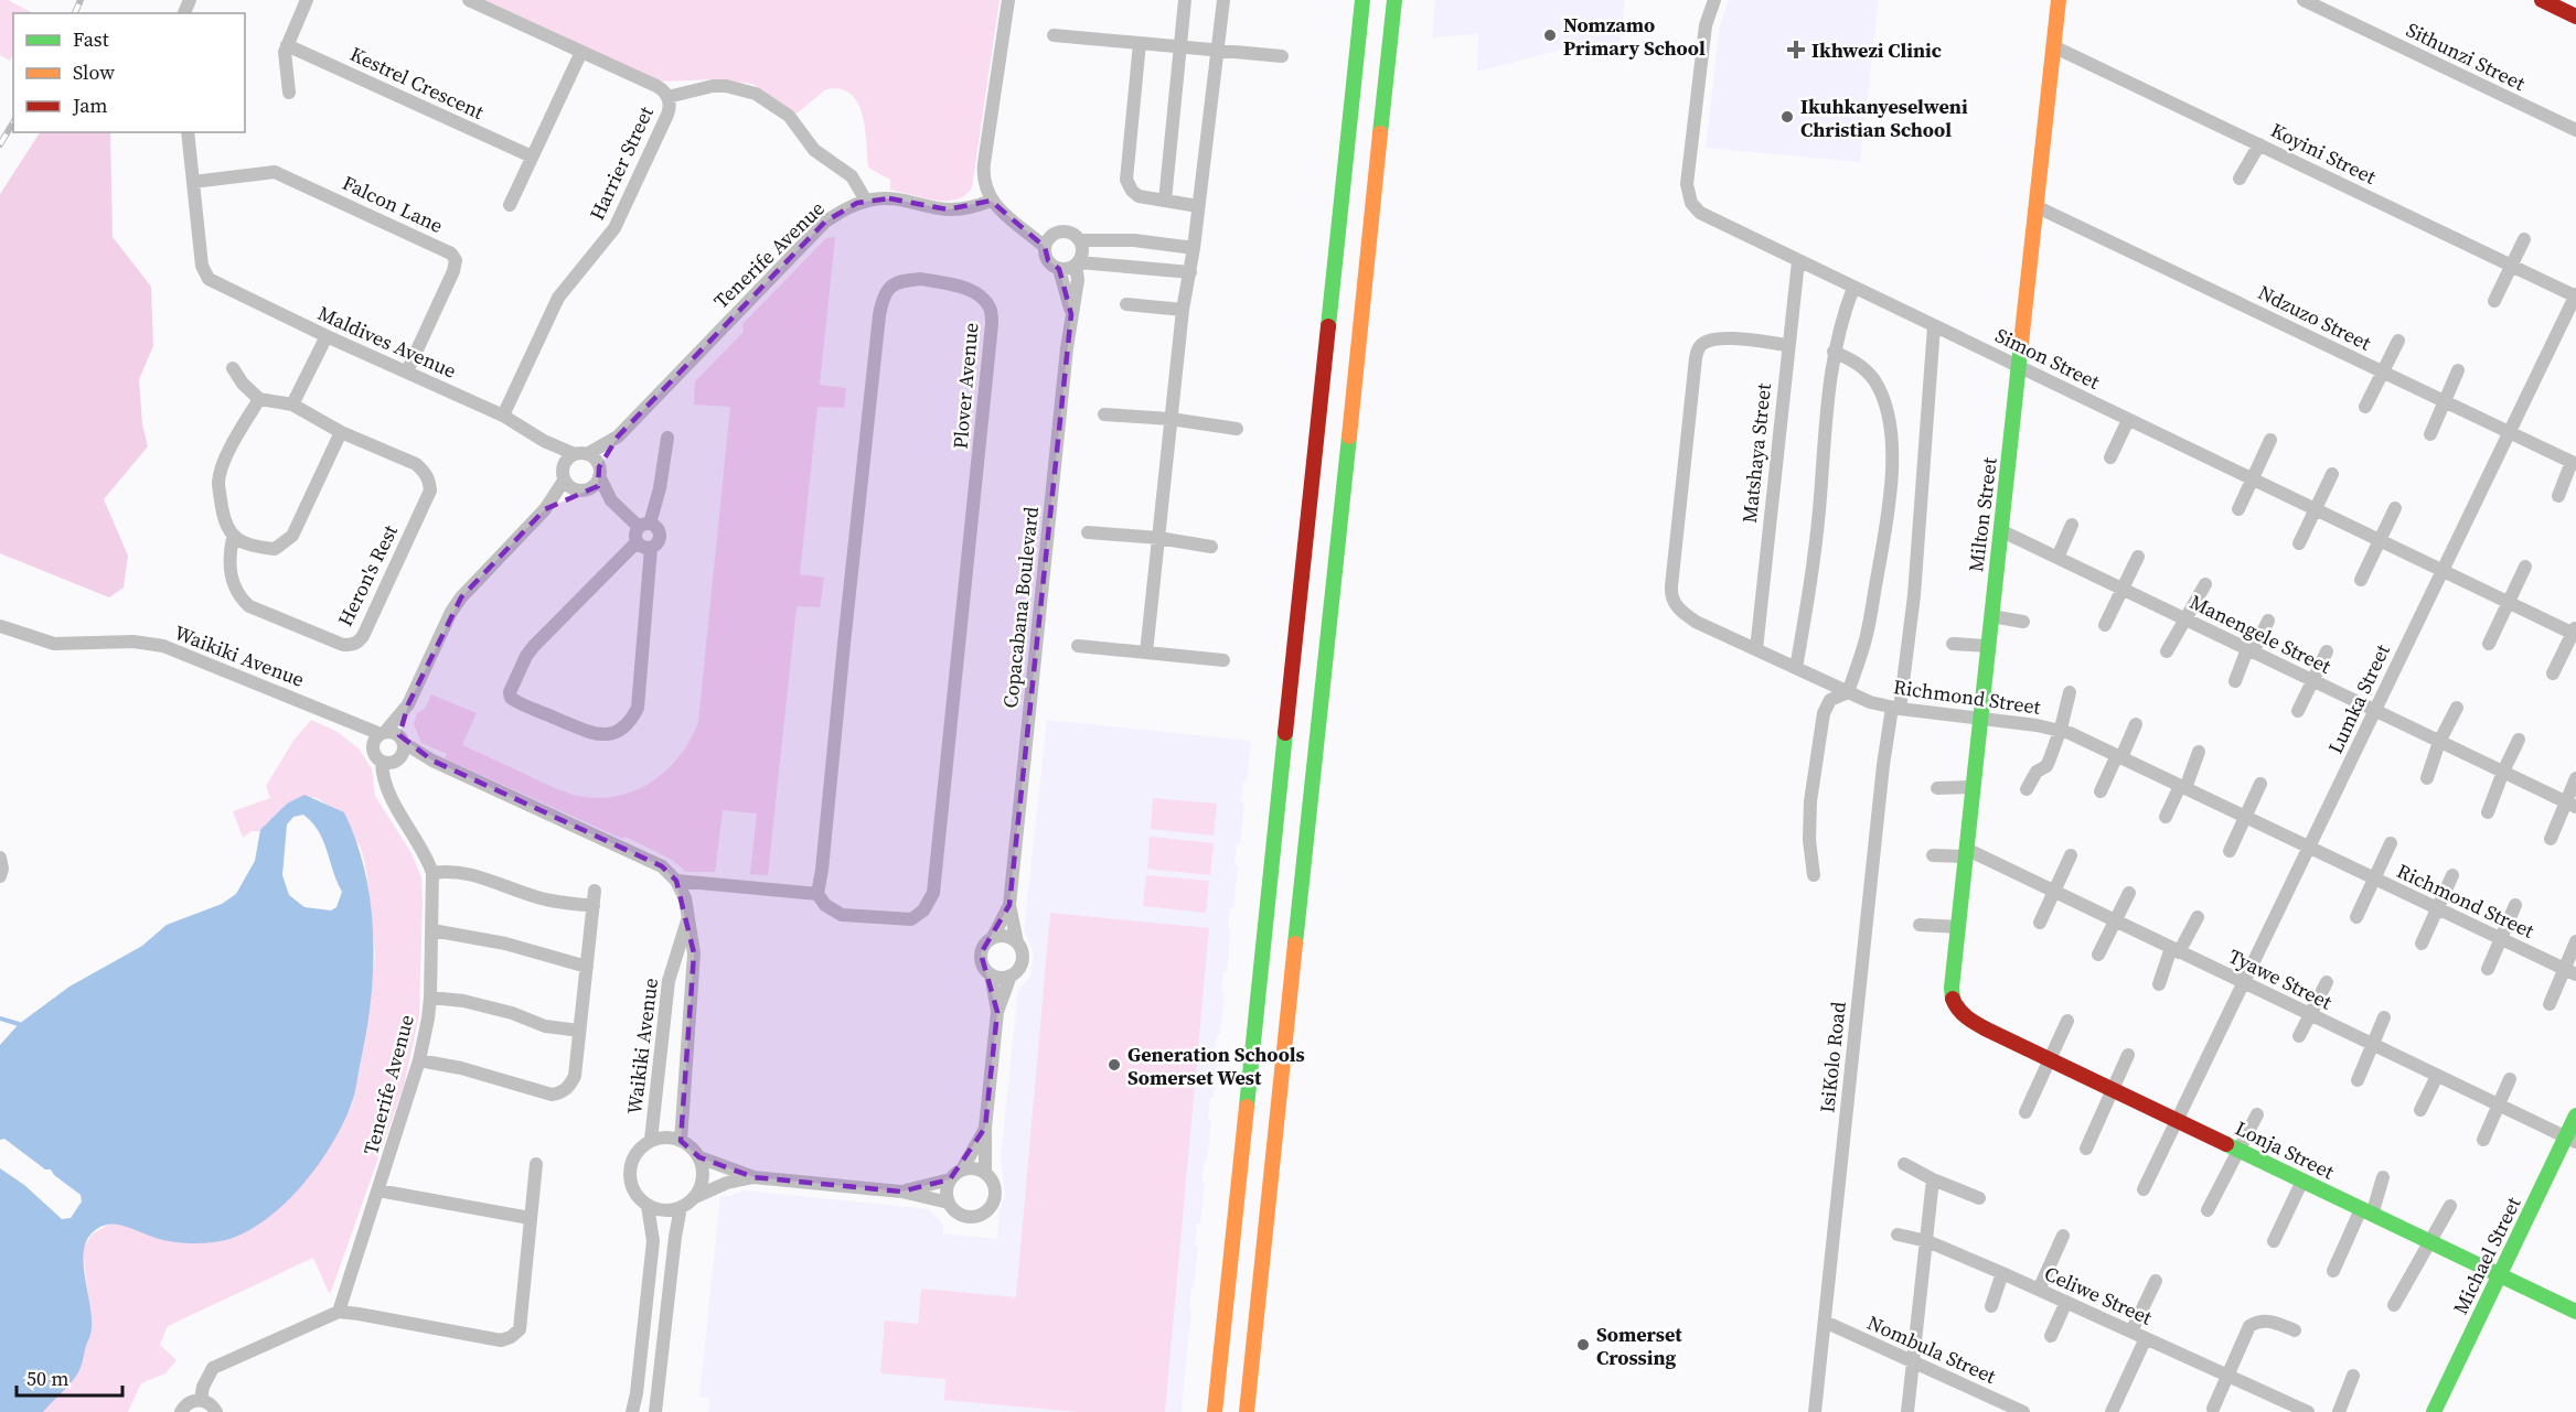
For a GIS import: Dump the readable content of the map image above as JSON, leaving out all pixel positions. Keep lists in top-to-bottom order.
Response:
{
  "streets": {
    "main road": ["Milton Street", "Lonja Street", "Michael Street"],
    "street": [
      "Sithunzi Street",
      "Kestrel Crescent",
      "Koyini Street",
      "Harrier Street",
      "Falcon Lane",
      "Tenerife Avenue",
      "Ndzuzo Street",
      "Maldives Avenue",
      "Simon Street",
      "Plover Avenue",
      "Matshaya Street",
      "Heron's Rest",
      "Copacabana Boulevard",
      "Manengele Street",
      "Waikiki Avenue",
      "Richmond Street",
      "Lumka Street",
      "Tyawe Street",
      "IsiKolo Road",
      "Celiwe Street",
      "Nombula Street"
    ]
  },
  "crossings": [
    ["Koyini Street", "Milton Street"],
    ["Koyini Street", "Lumka Street"],
    ["Harrier Street", "Maldives Avenue"],
    ["Falcon Lane", "Maldives Avenue"],
    ["Tenerife Avenue", "Maldives Avenue"],
    ["Tenerife Avenue", "Waikiki Avenue"],
    ["Ndzuzo Street", "Milton Street"],
    ["Ndzuzo Street", "Lumka Street"],
    ["Simon Street", "Matshaya Street"],
    ["Simon Street", "Milton Street"],
    ["Simon Street", "Lumka Street"],
    ["Simon Street", "IsiKolo Road"],
    ["Matshaya Street", "Richmond Street"],
    ["Milton Street", "Manengele Street"],
    ["Milton Street", "Richmond Street"],
    ["Milton Street", "Tyawe Street"],
    ["Milton Street", "Lonja Street"],
    ["Manengele Street", "Lumka Street"],
    ["Richmond Street", "Lumka Street"],
    ["Richmond Street", "IsiKolo Road"],
    ["Lumka Street", "Tyawe Street"],
    ["Lumka Street", "Lonja Street"],
    ["Tyawe Street", "Michael Street"],
    ["IsiKolo Road", "Nombula Street"],
    ["Lonja Street", "Michael Street"]
  ],
  "places": {
    "other": [
      "Nomzamo Primary School",
      "Ikuhkanyeselweni Christian School",
      "Generation Schools Somerset West",
      "Somerset Crossing"
    ],
    "health": ["Ikhwezi Clinic"]
  },
  "legend": ["Fast", "Slow", "Jam"],
  "scale_bar": "50 m"
}
